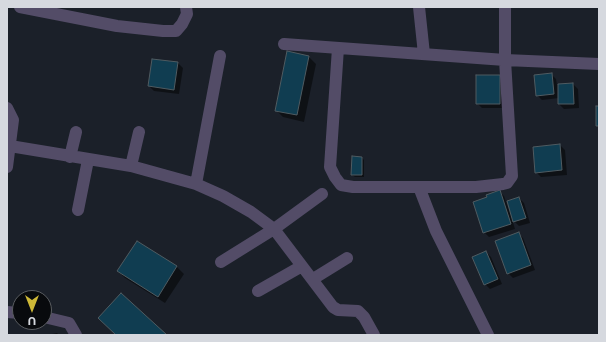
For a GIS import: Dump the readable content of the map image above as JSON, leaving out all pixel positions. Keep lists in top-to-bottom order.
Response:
{
  "north": "bottom"
}
